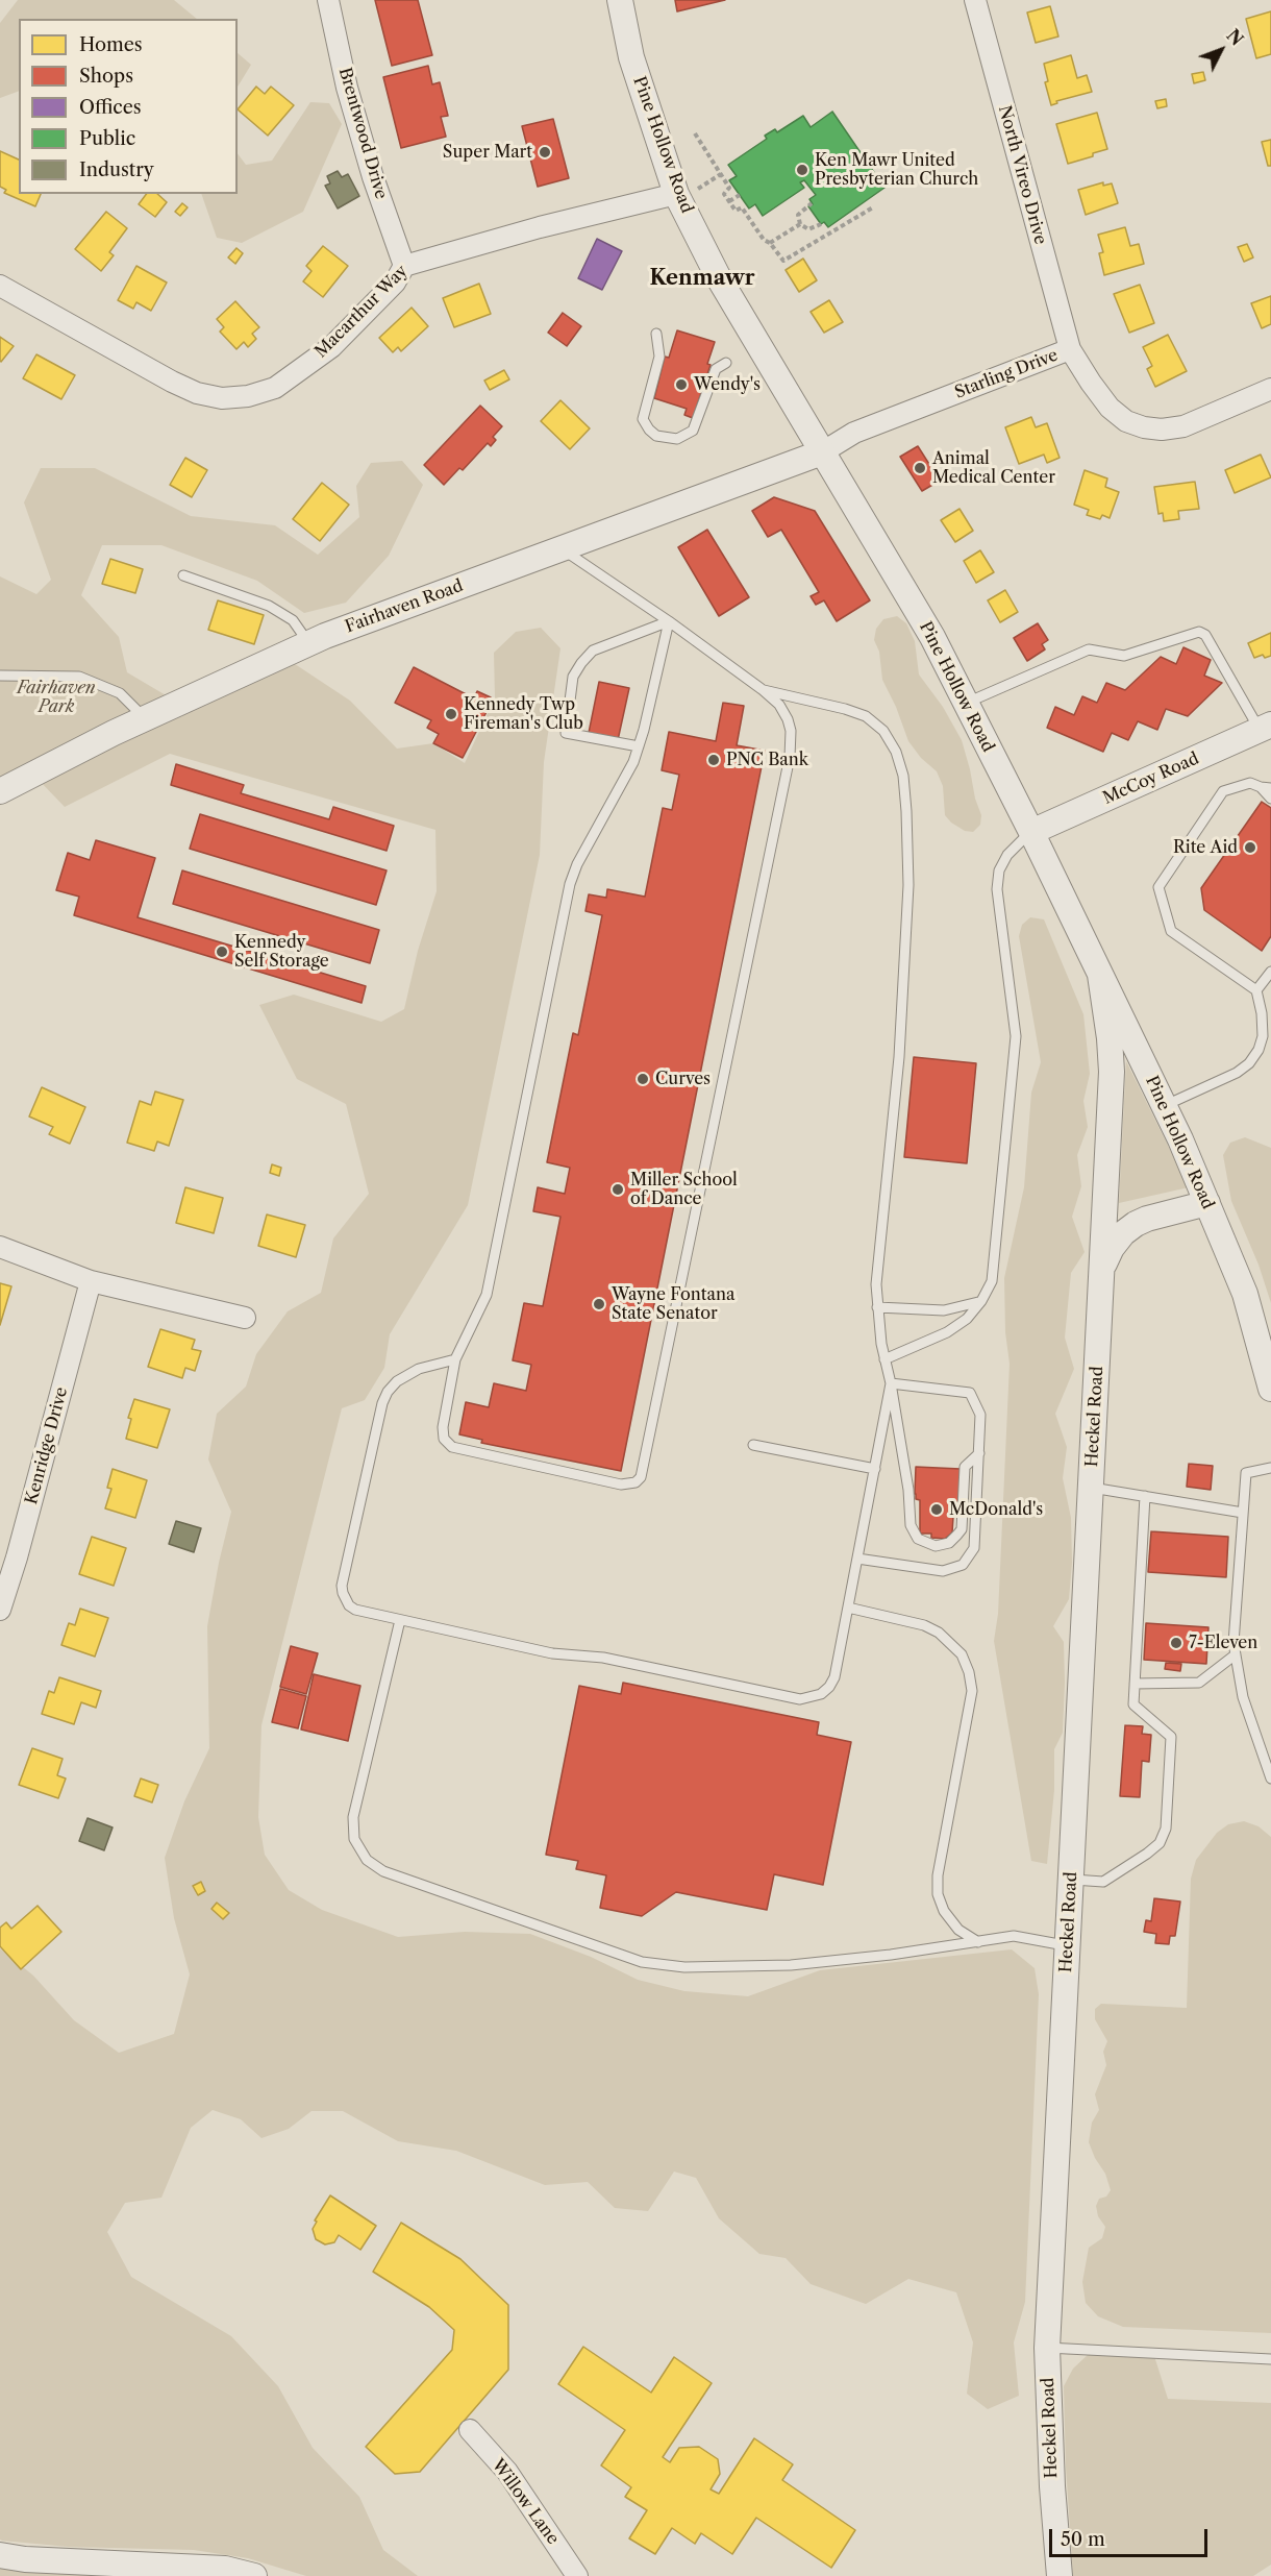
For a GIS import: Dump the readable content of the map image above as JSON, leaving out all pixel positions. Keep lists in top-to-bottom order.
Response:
{
  "streets": {
    "street": [
      "Brentwood Drive",
      "Pine Hollow Road",
      "North Vireo Drive",
      "Macarthur Way",
      "Starling Drive",
      "Fairhaven Road",
      "McCoy Road",
      "Heckel Road",
      "Kenridge Drive",
      "Willow Lane"
    ]
  },
  "crossings": [
    ["Brentwood Drive", "Macarthur Way"],
    ["Pine Hollow Road", "Macarthur Way"],
    ["Pine Hollow Road", "Starling Drive"],
    ["Pine Hollow Road", "Fairhaven Road"],
    ["Pine Hollow Road", "McCoy Road"],
    ["Pine Hollow Road", "Heckel Road"],
    ["North Vireo Drive", "Starling Drive"],
    ["Starling Drive", "Fairhaven Road"]
  ],
  "districts": ["Kenmawr"],
  "parks": ["Fairhaven Park"],
  "places": [
    "Super Mart",
    "Ken Mawr United Presbyterian Church",
    "Wendy's",
    "Animal Medical Center",
    "Kennedy Twp Fireman's Club",
    "PNC Bank",
    "Rite Aid",
    "Kennedy Self Storage",
    "Curves",
    "Miller School of Dance",
    "Wayne Fontana State Senator",
    "McDonald's",
    "7-Eleven"
  ],
  "legend": [
    "Homes",
    "Shops",
    "Offices",
    "Public",
    "Industry"
  ],
  "scale_bar": "50 m",
  "north": "top right"
}
